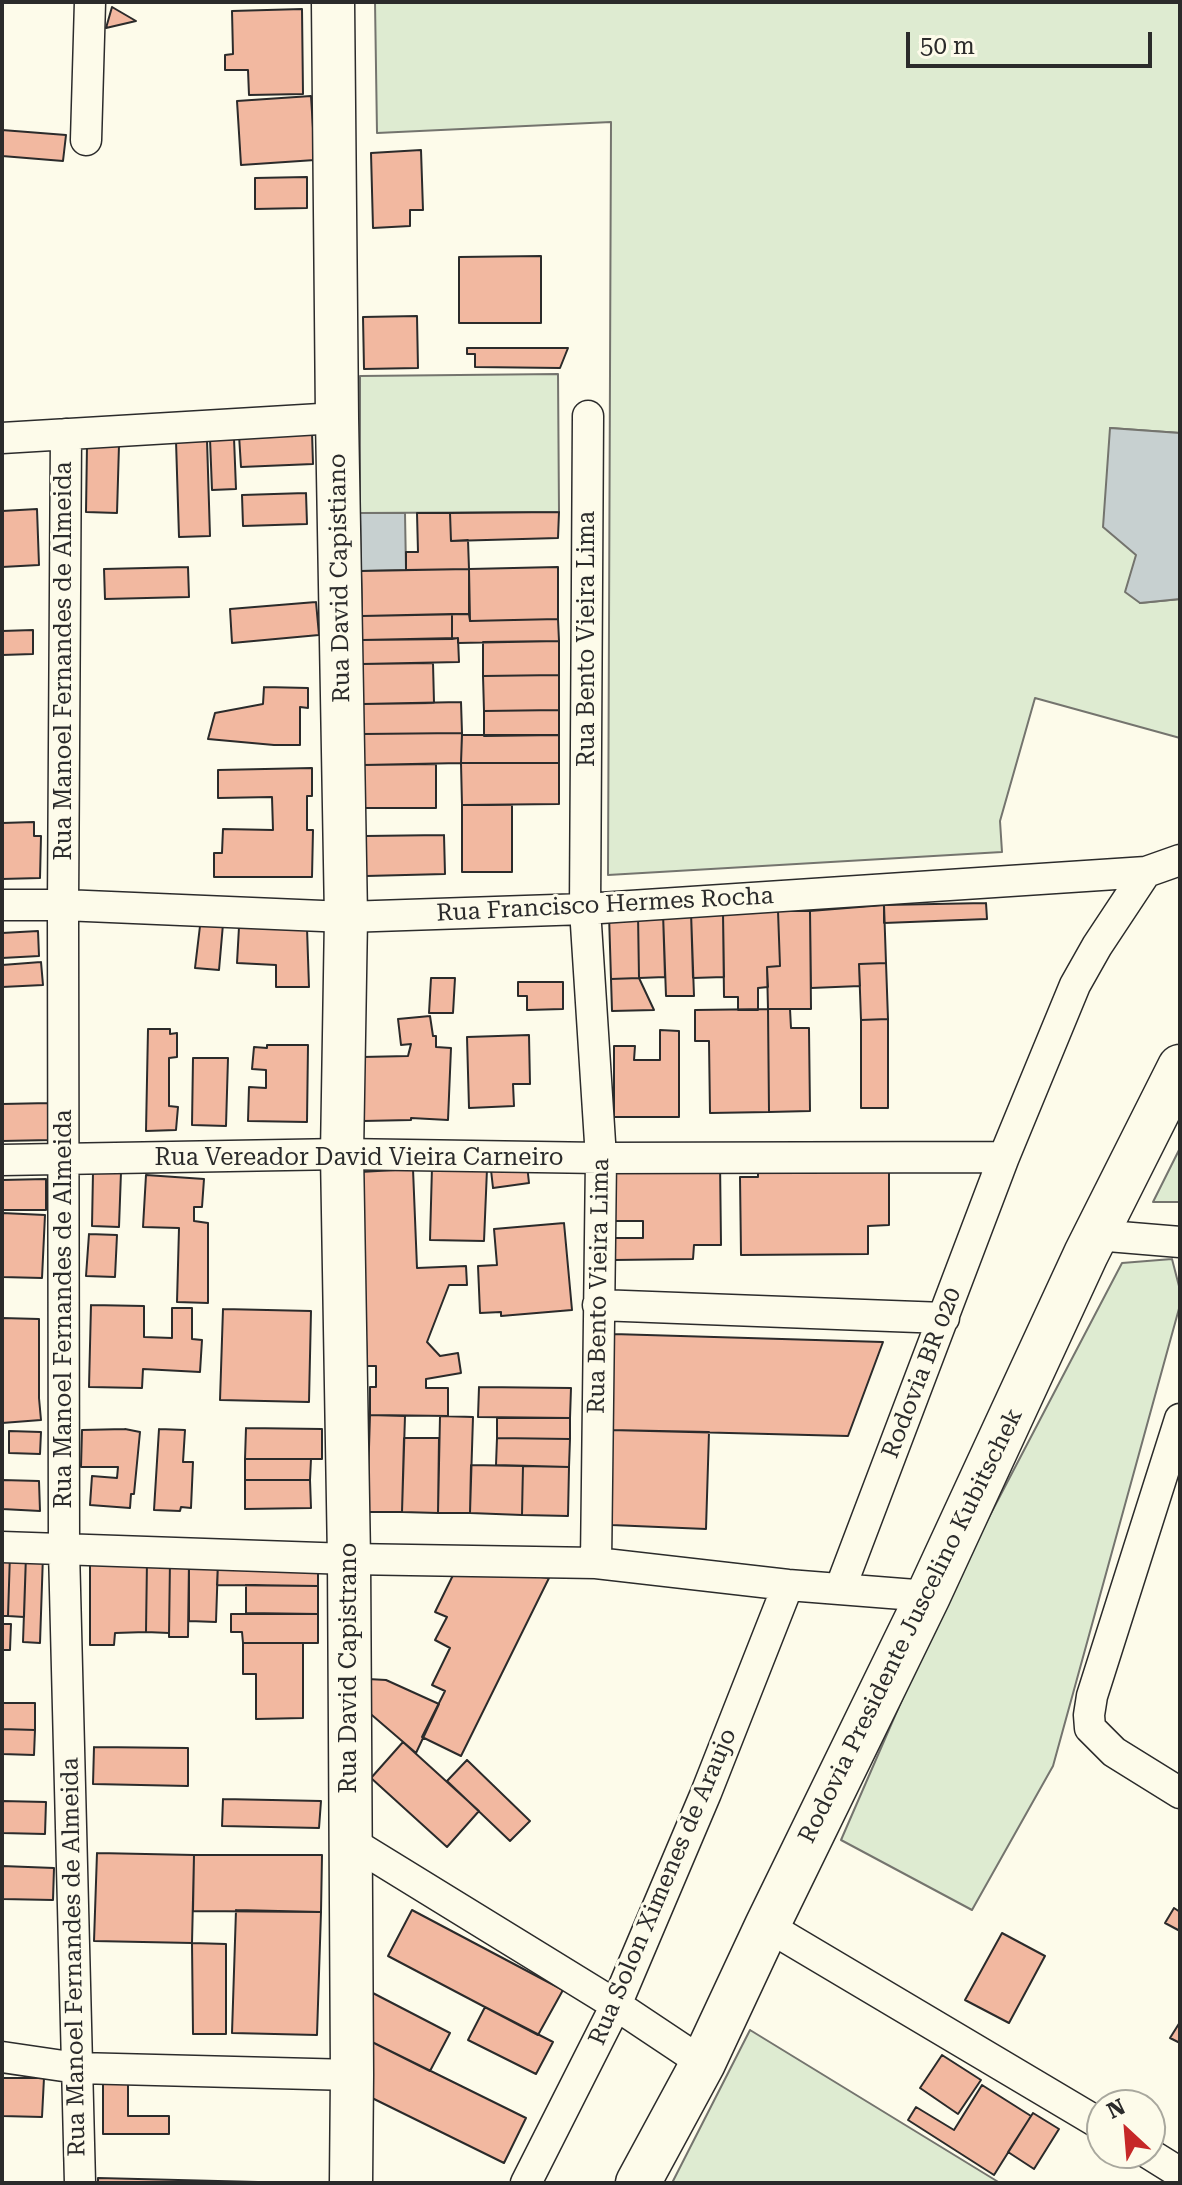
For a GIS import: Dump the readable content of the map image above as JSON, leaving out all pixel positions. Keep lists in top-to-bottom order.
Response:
{
  "streets": {
    "highway": ["Rodovia Presidente Juscelino Kubitschek"],
    "street": [
      "Rua David Capistiano",
      "Rua Bento Vieira Lima",
      "Rua Manoel Fernandes de Almeida",
      "Rua Francisco Hermes Rocha",
      "Rua Vereador David Vieira Carneiro",
      "Rodovia BR 020",
      "Rua David Capistrano",
      "Rua Solon Ximenes de Araujo"
    ]
  },
  "crossings": [
    ["Rua David Capistiano", "Rua Francisco Hermes Rocha"],
    ["Rua David Capistiano", "Rua Vereador David Vieira Carneiro"],
    ["Rua David Capistiano", "Rua David Capistrano"],
    ["Rua Bento Vieira Lima", "Rua Francisco Hermes Rocha"],
    ["Rua Bento Vieira Lima", "Rua Vereador David Vieira Carneiro"],
    ["Rua Manoel Fernandes de Almeida", "Rua Francisco Hermes Rocha"],
    ["Rua Manoel Fernandes de Almeida", "Rua Vereador David Vieira Carneiro"],
    ["Rua Francisco Hermes Rocha", "Rodovia BR 020"],
    ["Rua Vereador David Vieira Carneiro", "Rodovia BR 020"],
    ["Rua Vereador David Vieira Carneiro", "Rua David Capistrano"]
  ],
  "scale_bar": "50 m",
  "north": "top left"
}
